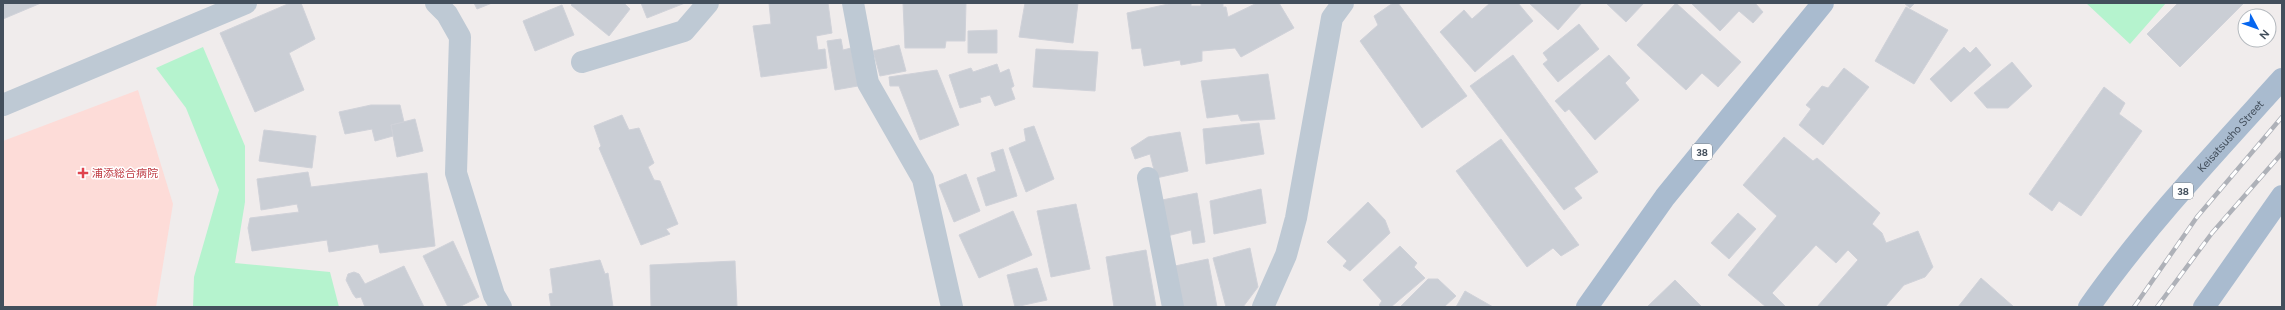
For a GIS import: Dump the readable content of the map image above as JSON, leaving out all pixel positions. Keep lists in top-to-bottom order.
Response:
{
  "streets": {
    "main road": ["Keisatsusho Street", "38"]
  },
  "places": {
    "health": ["浦添総合病院"]
  },
  "north": "bottom right"
}
